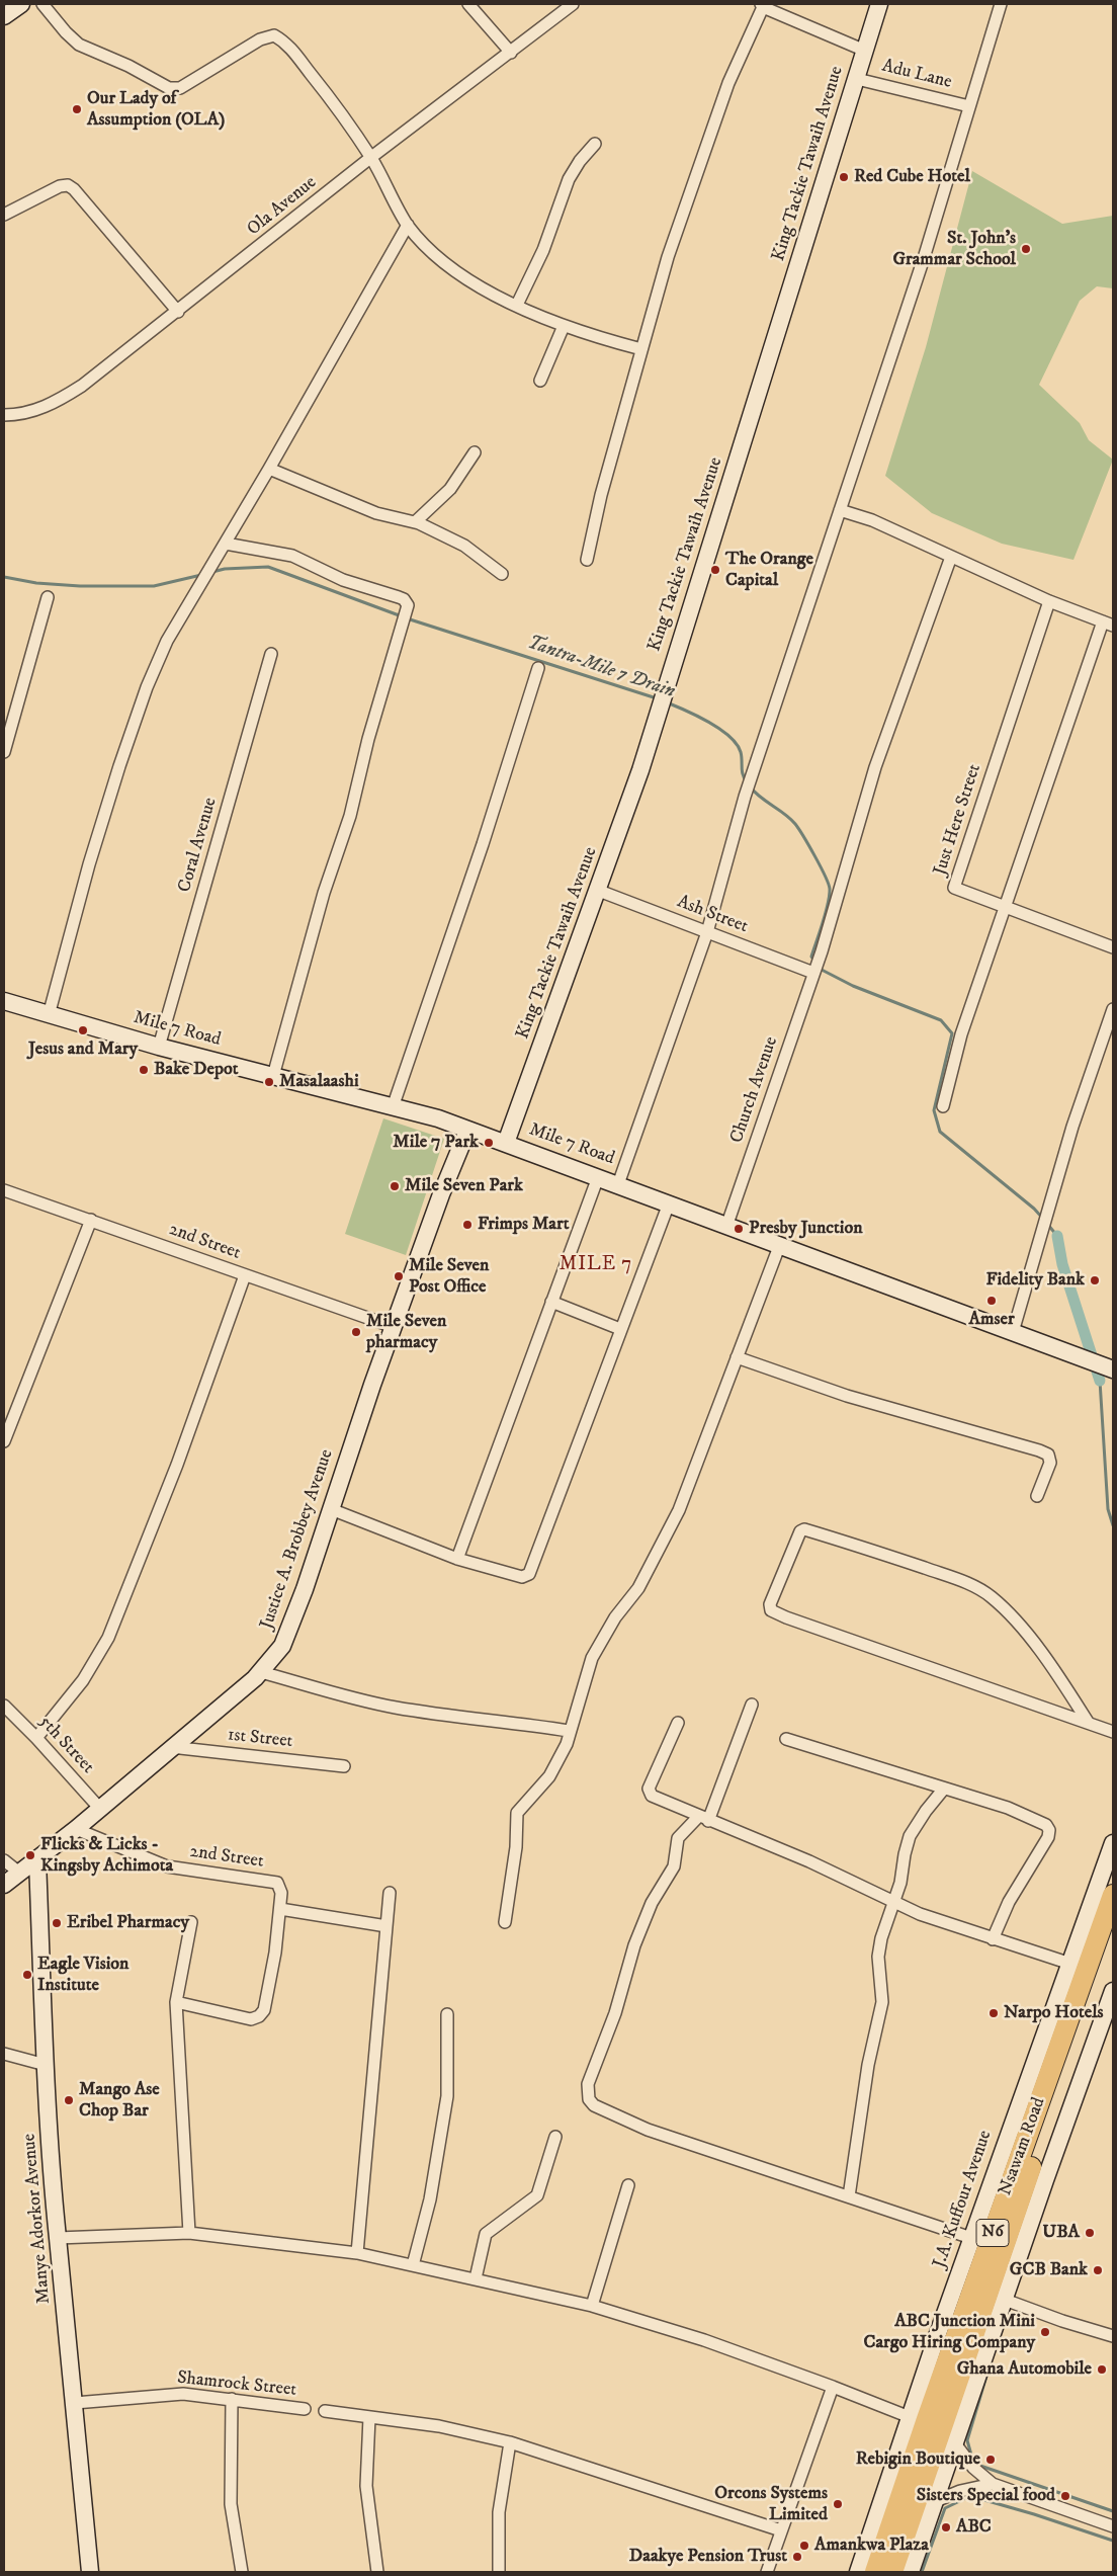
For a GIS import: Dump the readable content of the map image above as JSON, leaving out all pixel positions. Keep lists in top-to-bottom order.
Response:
{
  "streets": {
    "highway": ["Nsawam Road", "N6"],
    "street": [
      "Adu Lane",
      "King Tackie Tawaih Avenue",
      "Ola Avenue",
      "Just Here Street",
      "Coral Avenue",
      "Ash Street",
      "Mile 7 Road",
      "Church Avenue",
      "2nd Street",
      "Justice A. Brobbey Avenue",
      "1st Street",
      "5th Street",
      "J.A. Kuffour Avenue",
      "Manye Adorkor Avenue",
      "Shamrock Street"
    ]
  },
  "crossings": [
    ["Adu Lane", "King Tackie Tawaih Avenue"],
    ["King Tackie Tawaih Avenue", "Ash Street"],
    ["King Tackie Tawaih Avenue", "Mile 7 Road"],
    ["Coral Avenue", "Mile 7 Road"],
    ["Ash Street", "Church Avenue"],
    ["Mile 7 Road", "Church Avenue"],
    ["Mile 7 Road", "Justice A. Brobbey Avenue"],
    ["2nd Street", "Justice A. Brobbey Avenue"],
    ["Justice A. Brobbey Avenue", "1st Street"],
    ["Justice A. Brobbey Avenue", "5th Street"],
    ["Justice A. Brobbey Avenue", "Manye Adorkor Avenue"],
    ["Manye Adorkor Avenue", "Shamrock Street"]
  ],
  "districts": ["MILE 7"],
  "water": ["Tantra-Mile 7 Drain"],
  "places": [
    "Our Lady of Assumption (OLA)",
    "Red Cube Hotel",
    "St. John's Grammar School",
    "The Orange Capital",
    "Jesus and Mary",
    "Bake Depot",
    "Masalaashi",
    "Mile 7 Park",
    "Mile Seven Park",
    "Frimps Mart",
    "Presby Junction",
    "Mile Seven Post Office",
    "Fidelity Bank",
    "Amser",
    "Mile Seven pharmacy",
    "Flicks & Licks - Kingsby Achimota",
    "Eribel Pharmacy",
    "Eagle Vision Institute",
    "Narpo Hotels",
    "Mango Ase Chop Bar",
    "UBA",
    "GCB Bank",
    "ABC Junction Mini Cargo Hiring Company",
    "Ghana Automobile",
    "Rebigin Boutique",
    "Sisters Special food",
    "Orcons Systems Limited",
    "ABC",
    "Amankwa Plaza",
    "Daakye Pension Trust"
  ]
}
